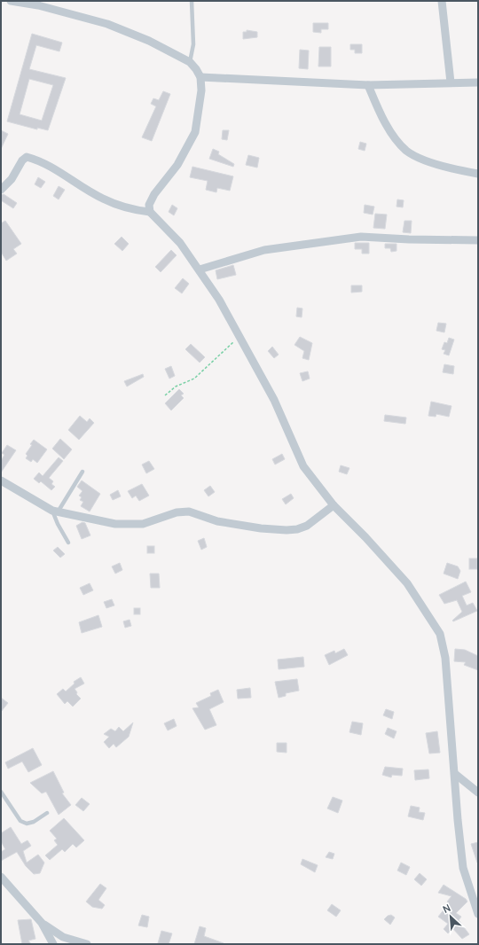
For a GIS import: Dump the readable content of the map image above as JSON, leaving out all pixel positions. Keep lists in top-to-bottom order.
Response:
{
  "north": "top left"
}
